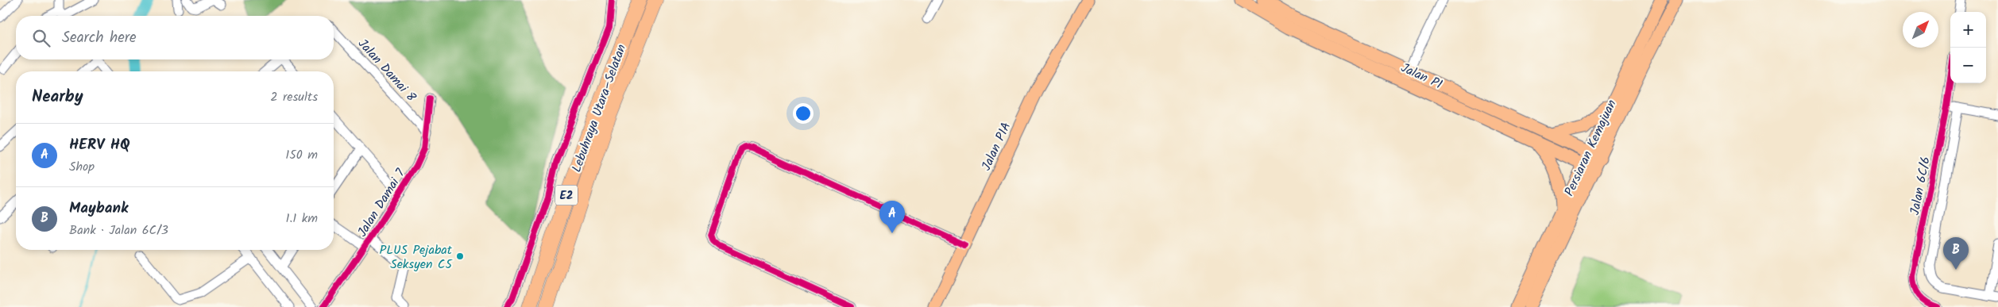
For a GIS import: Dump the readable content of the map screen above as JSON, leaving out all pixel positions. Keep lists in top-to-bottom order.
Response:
{
  "streets": {
    "highway": ["Lebuhraya Utara–Selatan", "E2"],
    "main road": ["Jalan P1", "Jalan P1A", "Persiaran Kemajuan"],
    "street": ["Jalan Damai 8", "Jalan 6C/6", "Jalan Damai 7"]
  },
  "crossings": [
    ["Jalan Damai 8", "Jalan Damai 7"],
    ["Jalan P1", "Persiaran Kemajuan"]
  ],
  "places": ["PLUS Pejabat Seksyen C5"],
  "north": "top right",
  "page": {
    "map_buttons": ["+", "−"],
    "search": "Search here",
    "heading": ["Nearby", "2 results"],
    "list": [
      {
        "mark": "A",
        "name": "HERV HQ",
        "note": "Shop",
        "value": "150 m"
      },
      {
        "mark": "B",
        "name": "Maybank",
        "note": "Bank · Jalan 6C/3",
        "value": "1.1 km"
      }
    ],
    "pins": ["A", "B"]
  }
}
